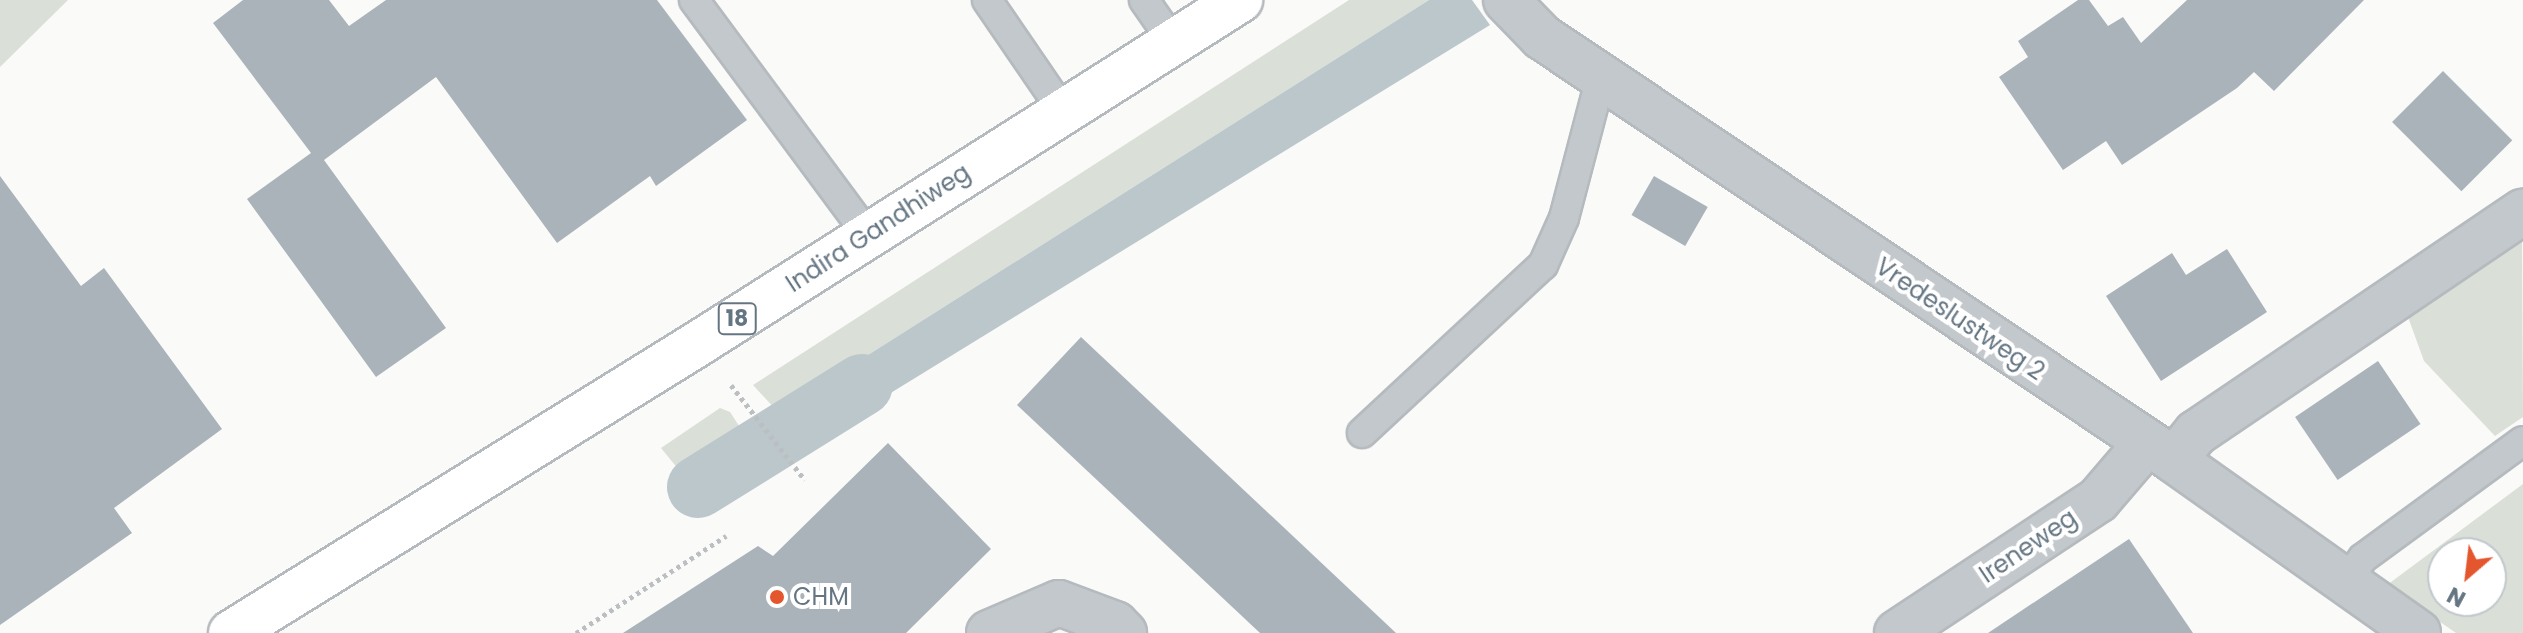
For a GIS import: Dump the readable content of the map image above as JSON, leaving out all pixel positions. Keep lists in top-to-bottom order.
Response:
{
  "streets": {
    "main road": ["Indira Gandhiweg", "18"],
    "street": ["Vredeslustweg 2", "Ireneweg"]
  },
  "crossings": [
    ["Vredeslustweg 2", "Ireneweg"]
  ],
  "places": ["CHM"],
  "north": "bottom left"
}
